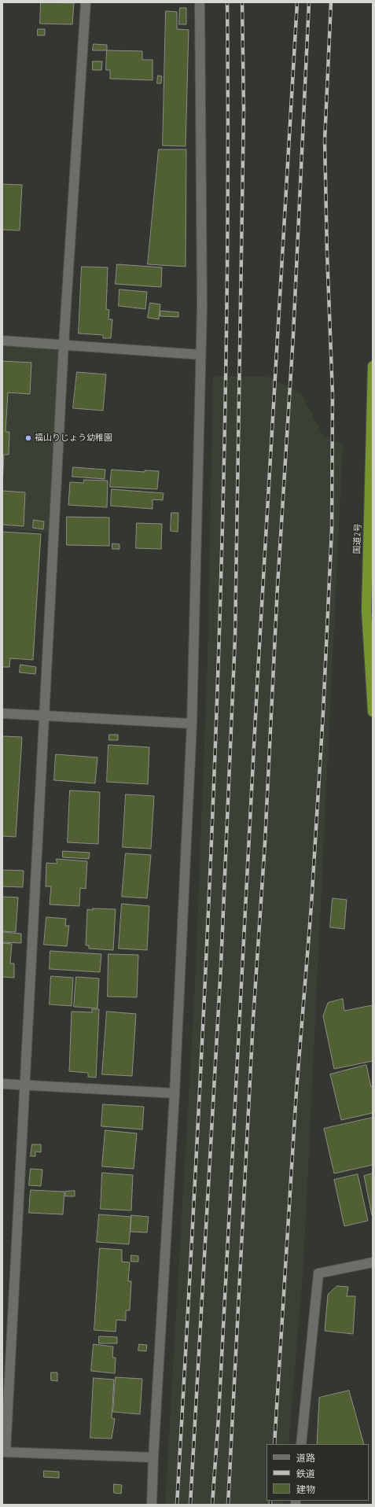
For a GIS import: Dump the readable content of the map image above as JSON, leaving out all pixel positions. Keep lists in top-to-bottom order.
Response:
{
  "streets": {
    "highway": ["国道2号"]
  },
  "places": ["福山りじょう幼稚園"],
  "legend": ["道路", "鉄道", "建物"]
}
